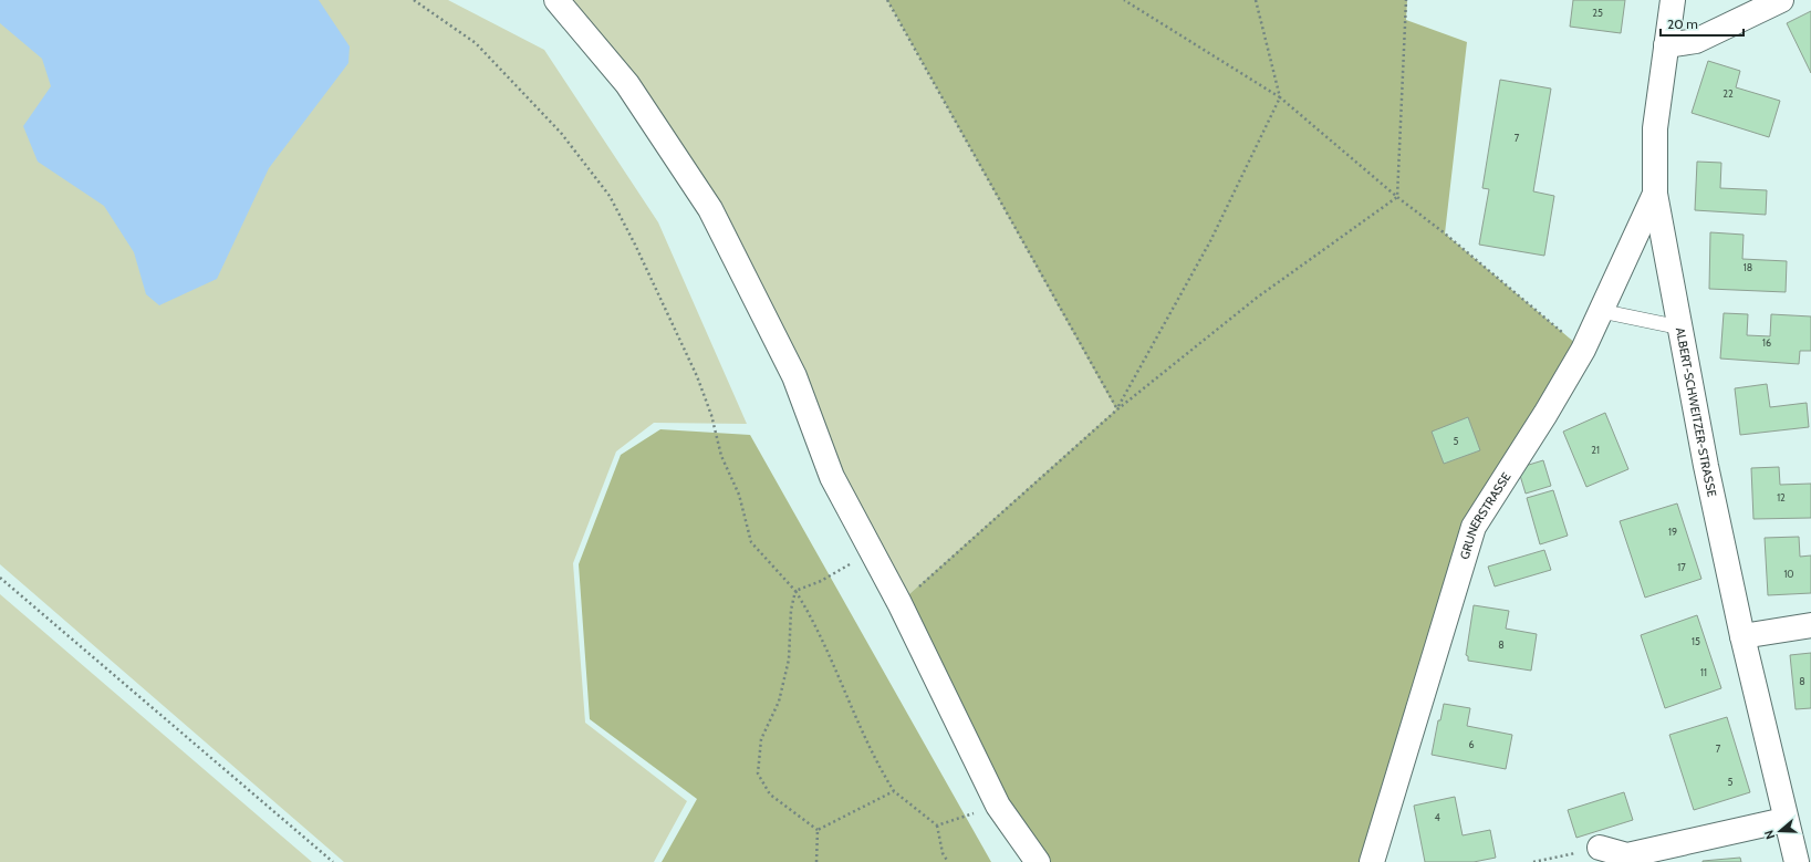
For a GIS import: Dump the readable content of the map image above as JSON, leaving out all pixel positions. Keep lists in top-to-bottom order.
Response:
{
  "streets": {
    "street": ["ALBERT-SCHWEITZER-STRASSE", "GRUNERSTRASSE"]
  },
  "crossings": [
    ["ALBERT-SCHWEITZER-STRASSE", "GRUNERSTRASSE"]
  ],
  "house_numbers": [
    "25",
    "22",
    "7",
    "18",
    "16",
    "5",
    "21",
    "12",
    "19",
    "17",
    "10",
    "15",
    "8",
    "11",
    "8",
    "6",
    "7",
    "5",
    "4"
  ],
  "scale_bar": "20 m",
  "north": "left"
}
